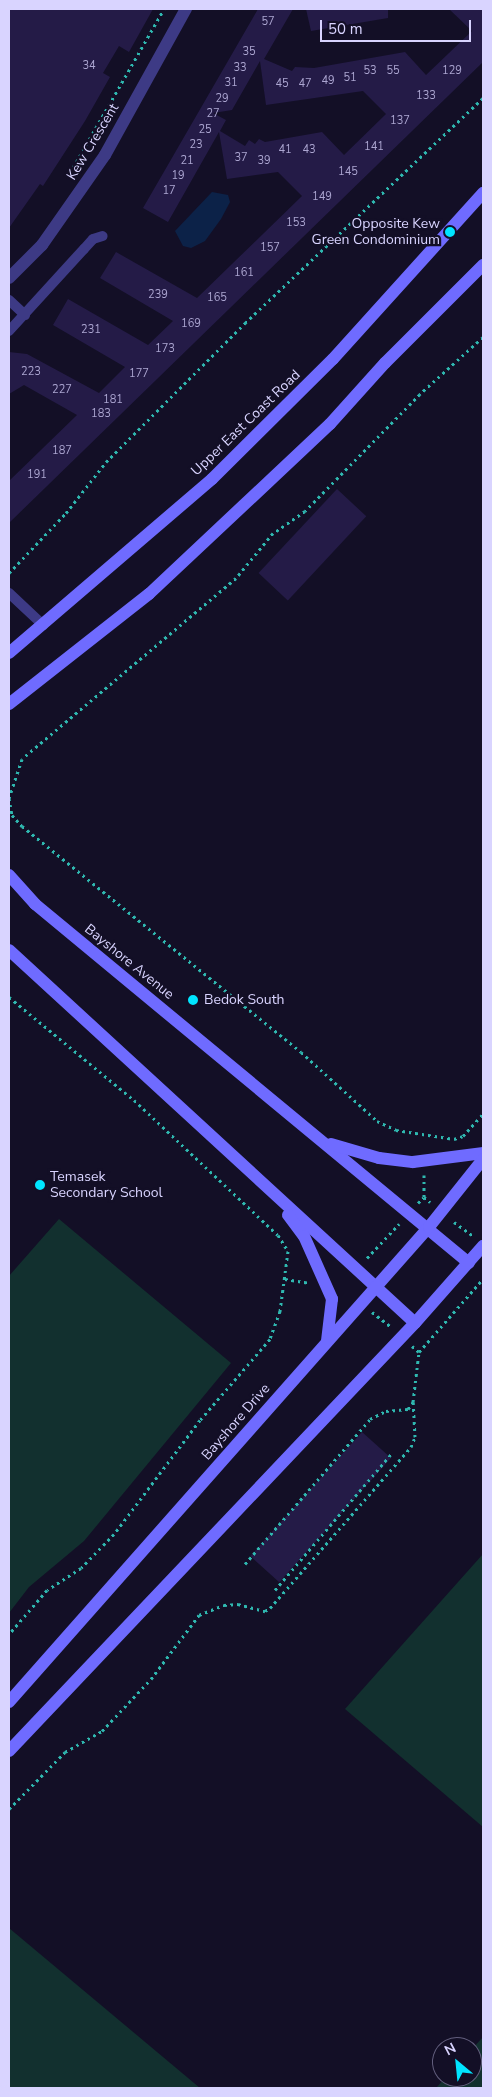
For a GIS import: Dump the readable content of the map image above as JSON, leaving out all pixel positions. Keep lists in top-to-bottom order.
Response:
{
  "streets": {
    "main road": ["Upper East Coast Road", "Bayshore Avenue", "Bayshore Drive"],
    "street": ["Kew Crescent"]
  },
  "crossings": [
    ["Bayshore Avenue", "Bayshore Drive"]
  ],
  "places": ["Opposite Kew Green Condominium", "Bedok South", "Temasek Secondary School"],
  "house_numbers": [
    "57",
    "35",
    "34",
    "33",
    "53",
    "55",
    "129",
    "51",
    "49",
    "31",
    "45",
    "47",
    "133",
    "29",
    "27",
    "137",
    "25",
    "23",
    "141",
    "41",
    "43",
    "37",
    "21",
    "39",
    "145",
    "19",
    "17",
    "149",
    "153",
    "157",
    "161",
    "239",
    "165",
    "169",
    "231",
    "173",
    "223",
    "177",
    "227",
    "181",
    "183",
    "187",
    "191"
  ],
  "scale_bar": "50 m",
  "north": "top left"
}
